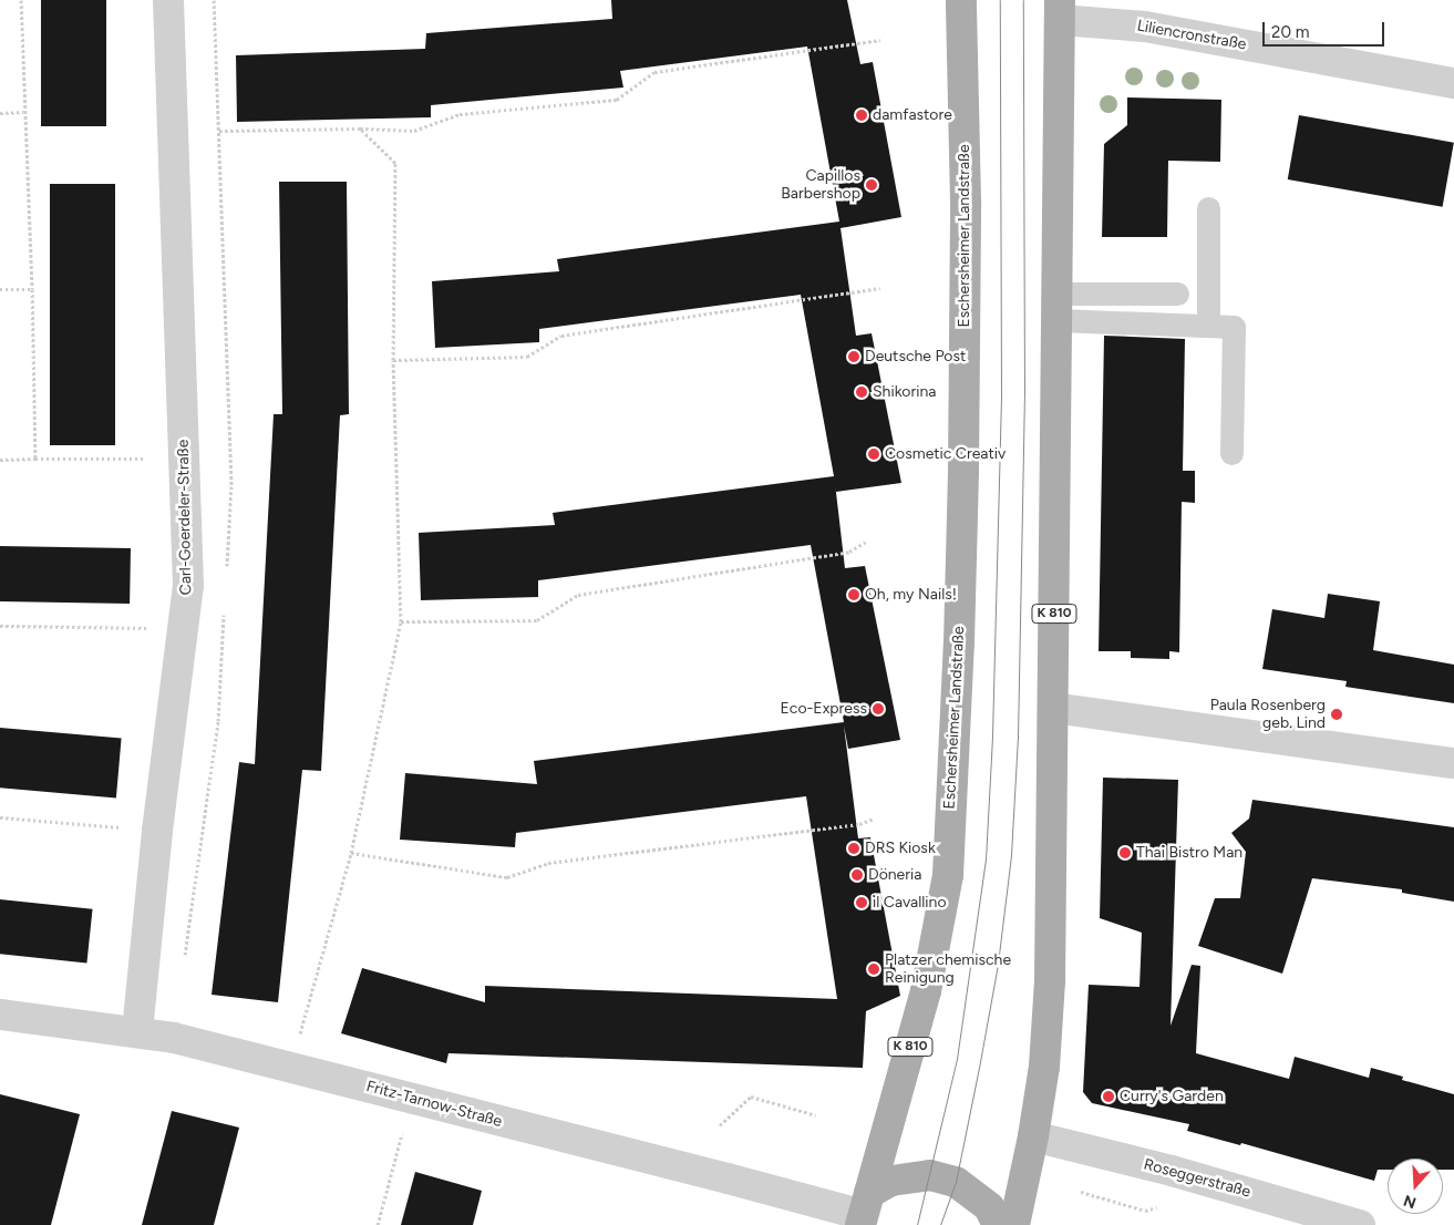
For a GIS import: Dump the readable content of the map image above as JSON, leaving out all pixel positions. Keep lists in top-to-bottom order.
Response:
{
  "streets": {
    "main road": ["Eschersheimer Landstraße", "K 810"],
    "street": [
      "Liliencronstraße",
      "Carl-Goerdeler-Straße",
      "Fritz-Tarnow-Straße",
      "Roseggerstraße"
    ]
  },
  "crossings": [
    ["Liliencronstraße", "K 810"],
    ["Eschersheimer Landstraße", "Fritz-Tarnow-Straße"],
    ["Carl-Goerdeler-Straße", "Fritz-Tarnow-Straße"],
    ["K 810", "Roseggerstraße"]
  ],
  "places": [
    "damfastore",
    "Capillos Barbershop",
    "Deutsche Post",
    "Shikorina",
    "Cosmetic Creativ",
    "Oh, my Nails!",
    "Eco-Express",
    "Paula Rosenberg geb. Lind",
    "DRS Kiosk",
    "Thai Bistro Man",
    "Döneria",
    "il Cavallino",
    "Platzer chemische Reinigung",
    "Curry's Garden"
  ],
  "scale_bar": "20 m",
  "north": "bottom"
}
